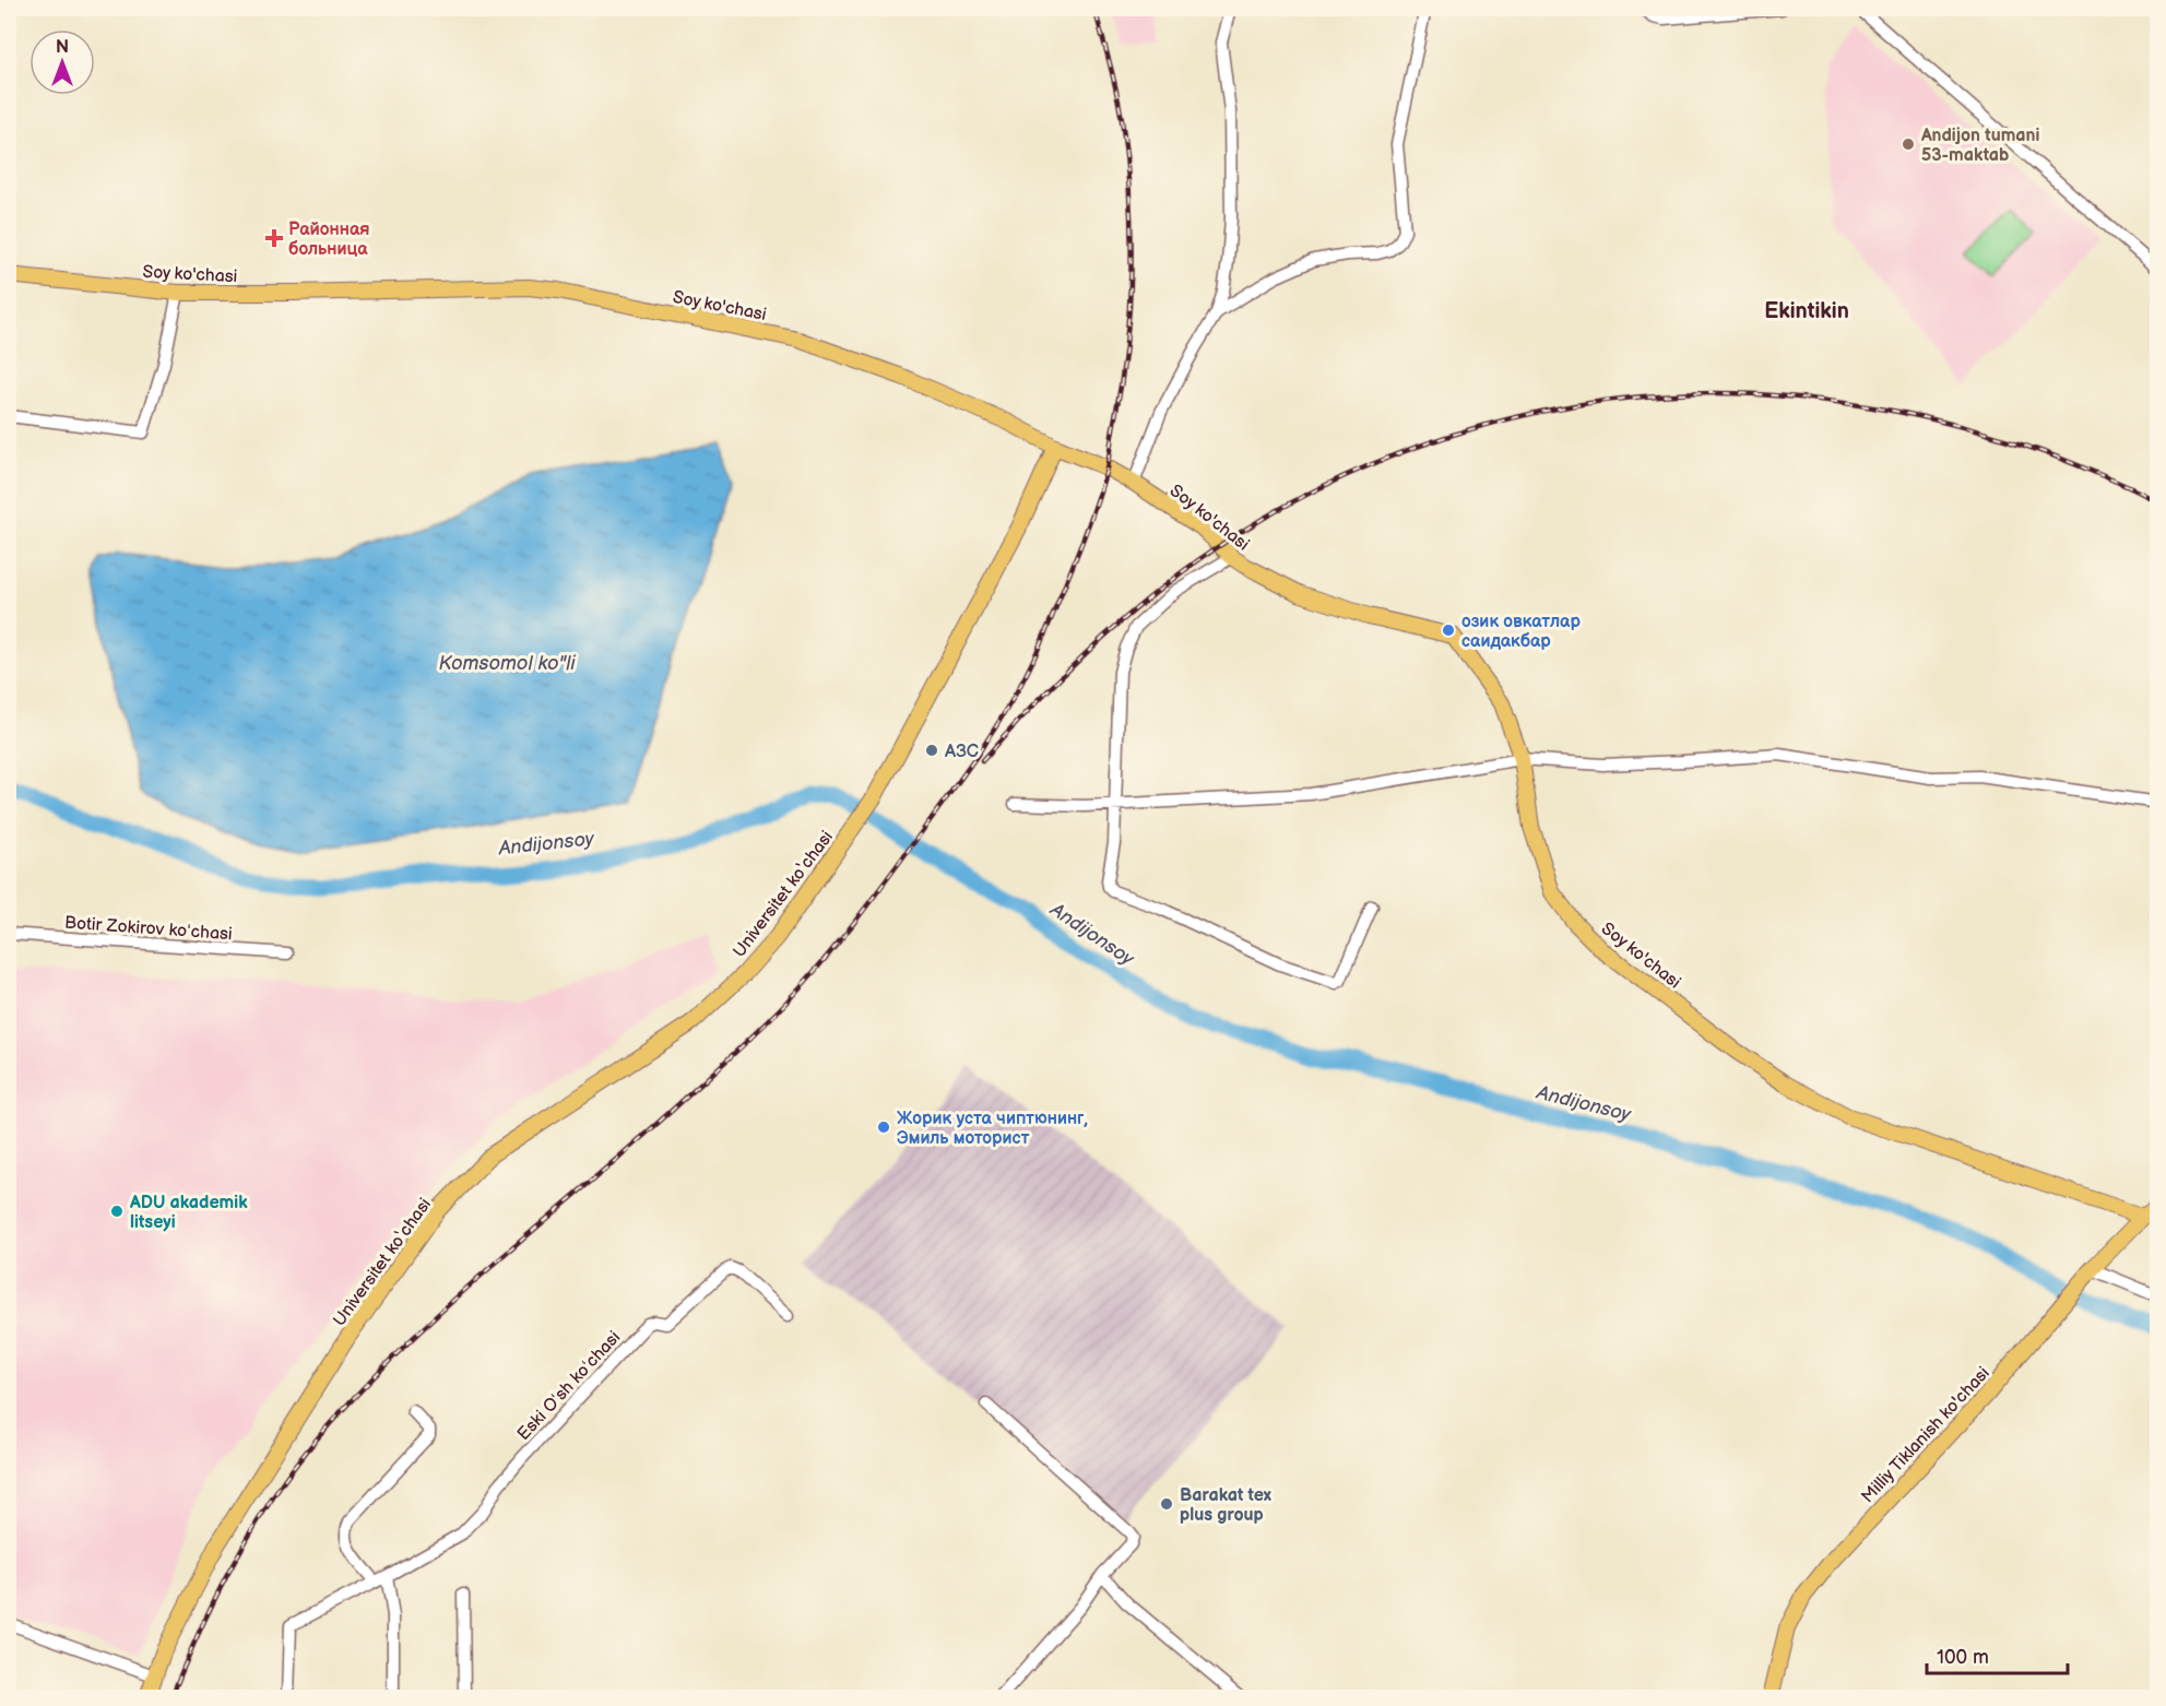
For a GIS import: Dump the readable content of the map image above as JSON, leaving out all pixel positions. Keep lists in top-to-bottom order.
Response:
{
  "streets": {
    "main road": ["Soy ko'chasi", "Universitet kо‘chasi", "Milliy Tiklanish ko'chasi"],
    "street": ["Botir Zokirov koʻchasi", "Eski Oʻsh koʻchasi"]
  },
  "crossings": [
    ["Soy ko'chasi", "Universitet kо‘chasi"],
    ["Soy ko'chasi", "Milliy Tiklanish ko'chasi"]
  ],
  "districts": ["Ekintikin"],
  "water": ["Komsomol ko\"li", "Andijonsoy"],
  "places": {
    "other": [
      "Andijon tumani 53-maktab",
      "озик овкатлар саидакбар",
      "АЗС",
      "Жорик уста чиптюнинг, Эмиль моторист",
      "ADU akademik litseyi",
      "Barakat tex plus group"
    ],
    "health": ["Районная больница"]
  },
  "scale_bar": "100 m",
  "north": "top"
}
